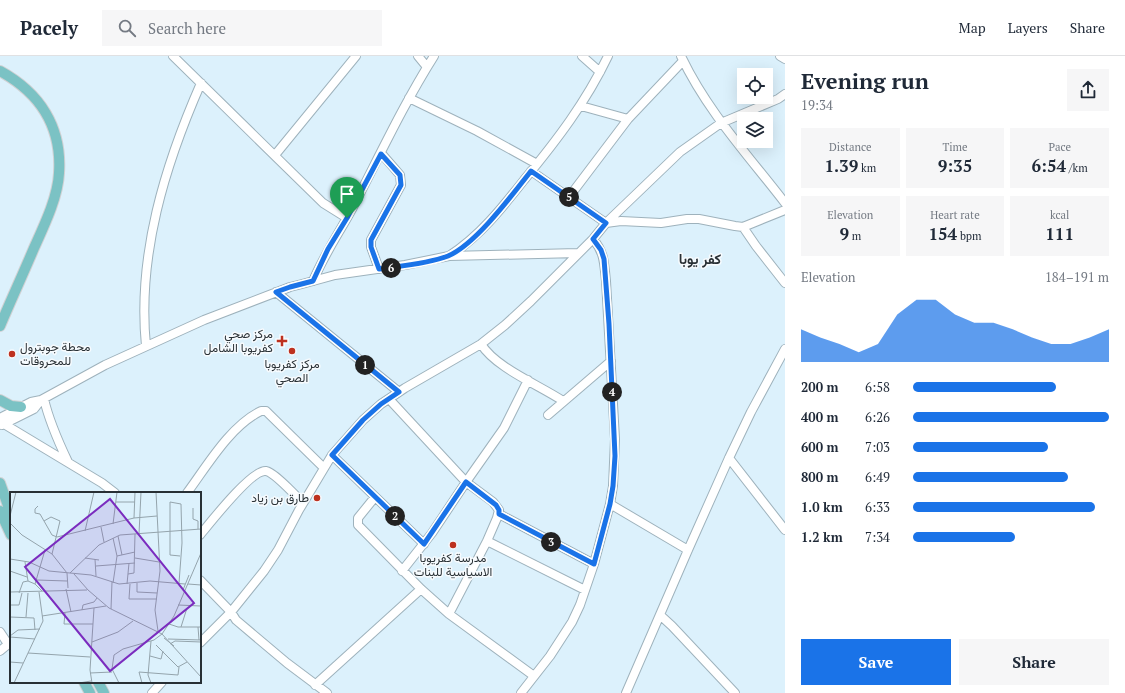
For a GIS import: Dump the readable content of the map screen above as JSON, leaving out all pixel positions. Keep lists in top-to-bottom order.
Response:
{
  "districts": ["كفر يوبا"],
  "places": {
    "health": ["مركز صحي كفريوبا الشامل"],
    "other": [
      "مركز كفريوبا الصحي",
      "محطة جوبترول للمحروقات",
      "طارق بن زياد",
      "مدرسة كفريوبا الاسياسية للبنات"
    ]
  },
  "page": {
    "header": "Pacely",
    "search": "Search here",
    "nav": ["Map", "Layers", "Share"],
    "heading": ["Evening run", "19:34"],
    "stats": [
      ["Distance", "1.39 km"],
      ["Time", "9:35"],
      ["Pace", "6:54 /km"],
      ["Elevation", "9 m"],
      ["Heart rate", "154 bpm"],
      ["kcal", "111"]
    ],
    "pins": [
      "5",
      "6",
      "1",
      "4",
      "2",
      "3"
    ],
    "chart": ["Elevation", "184–191 m"],
    "list": [
      {
        "name": "200 m",
        "note": "6:58"
      },
      {
        "name": "400 m",
        "note": "6:26"
      },
      {
        "name": "600 m",
        "note": "7:03"
      },
      {
        "name": "800 m",
        "note": "6:49"
      },
      {
        "name": "1.0 km",
        "note": "6:33"
      },
      {
        "name": "1.2 km",
        "note": "7:34"
      }
    ],
    "buttons": ["Save", "Share"]
  }
}
